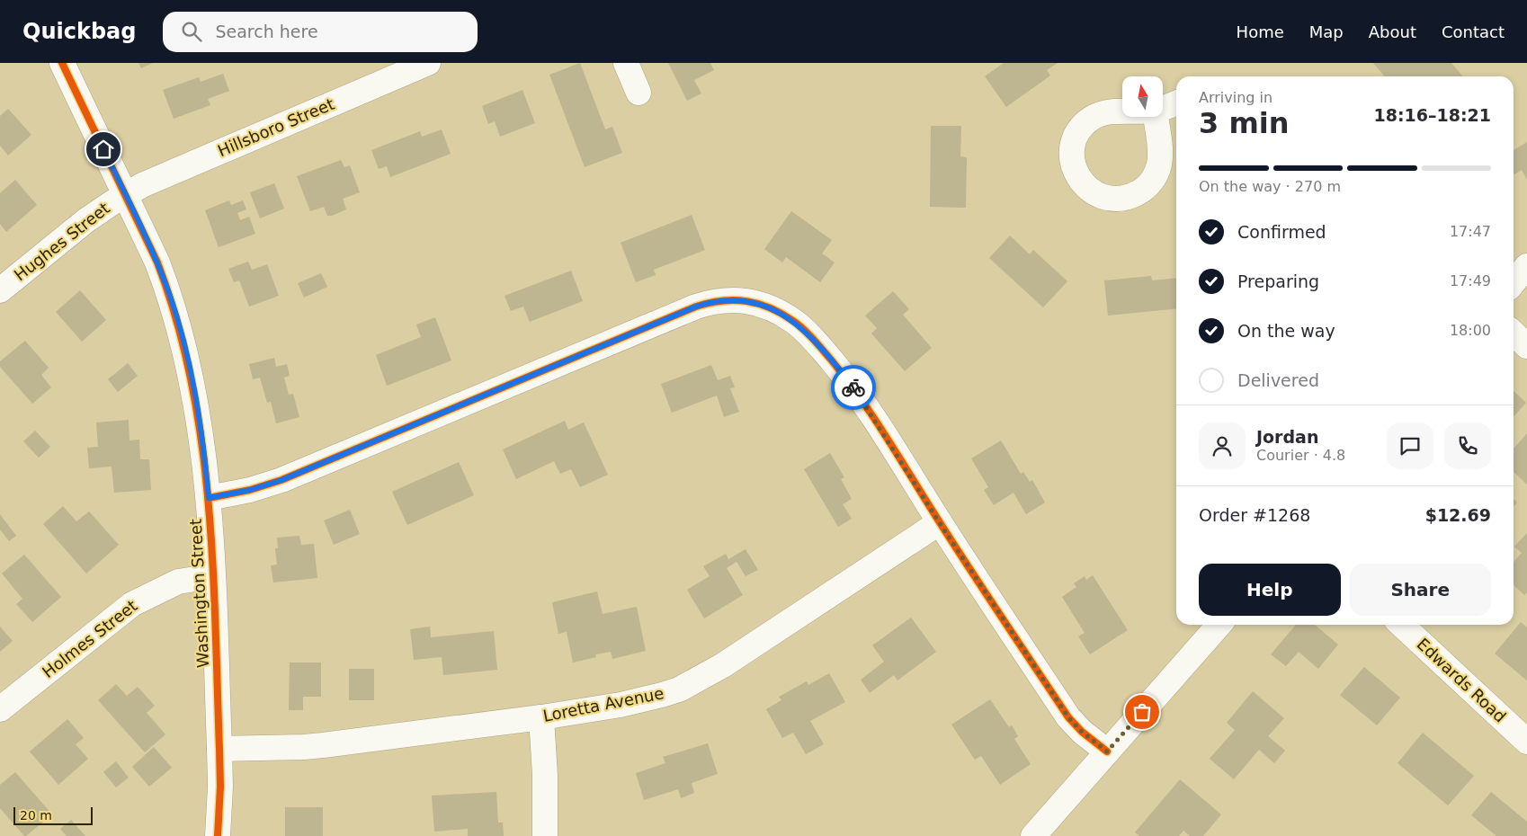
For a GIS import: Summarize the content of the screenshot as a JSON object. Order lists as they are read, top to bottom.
{
  "streets": {
    "street": [
      "Hillsboro Street",
      "Hughes Street",
      "Washington Street",
      "Holmes Street",
      "Edwards Road",
      "Loretta Avenue"
    ]
  },
  "crossings": [
    ["Hillsboro Street", "Hughes Street"],
    ["Hillsboro Street", "Washington Street"],
    ["Hughes Street", "Washington Street"],
    ["Washington Street", "Holmes Street"],
    ["Washington Street", "Loretta Avenue"]
  ],
  "scale_bar": "20 m",
  "north": "top",
  "page": {
    "header": "Quickbag",
    "search": "Search here",
    "nav": [
      "Home",
      "Map",
      "About",
      "Contact"
    ],
    "heading": ["3 min", "Arriving in", "18:16–18:21"],
    "panel": [
      "Jordan",
      "Courier · 4.8",
      "Order #1268",
      "$12.69"
    ],
    "bar": "On the way · 270 m",
    "list": [
      ["Confirmed", "17:47"],
      ["Preparing", "17:49"],
      ["On the way", "18:00"],
      "Delivered"
    ],
    "buttons": ["Help", "Share"],
    "scale": "20 m"
  }
}
